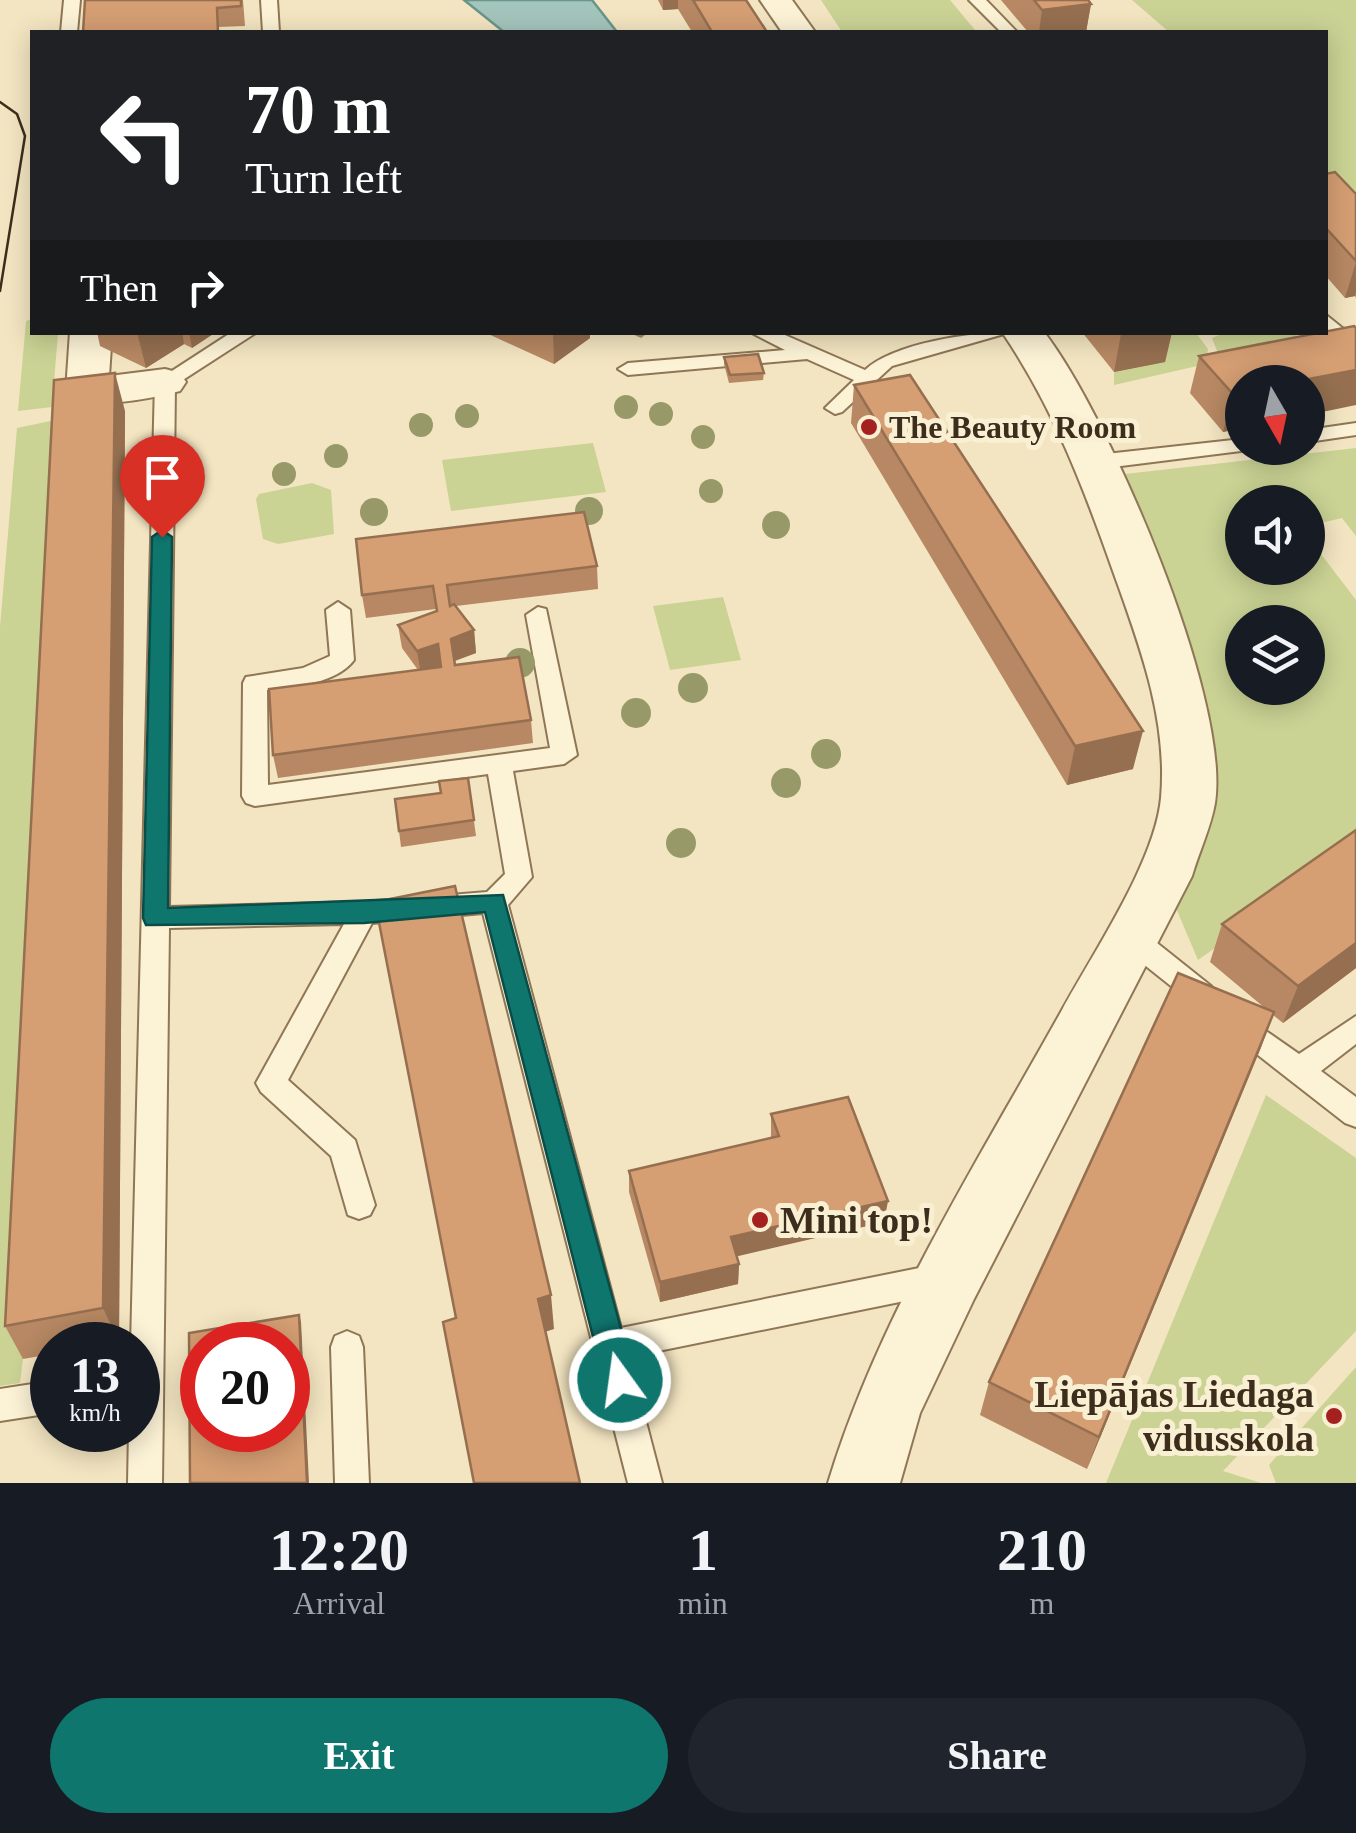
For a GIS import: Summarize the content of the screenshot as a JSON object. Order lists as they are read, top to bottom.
{
  "places": ["The Beauty Room", "Mini top!", "Liepājas Liedaga vidusskola"],
  "north": "bottom",
  "page": {
    "turn": ["70 m", "Turn left"],
    "then": "Then",
    "speed": "13 km/h",
    "limit": "20",
    "eta": [
      "12:20",
      "Arrival",
      "1",
      "min",
      "210",
      "m"
    ],
    "buttons": ["Exit", "Share"]
  }
}
